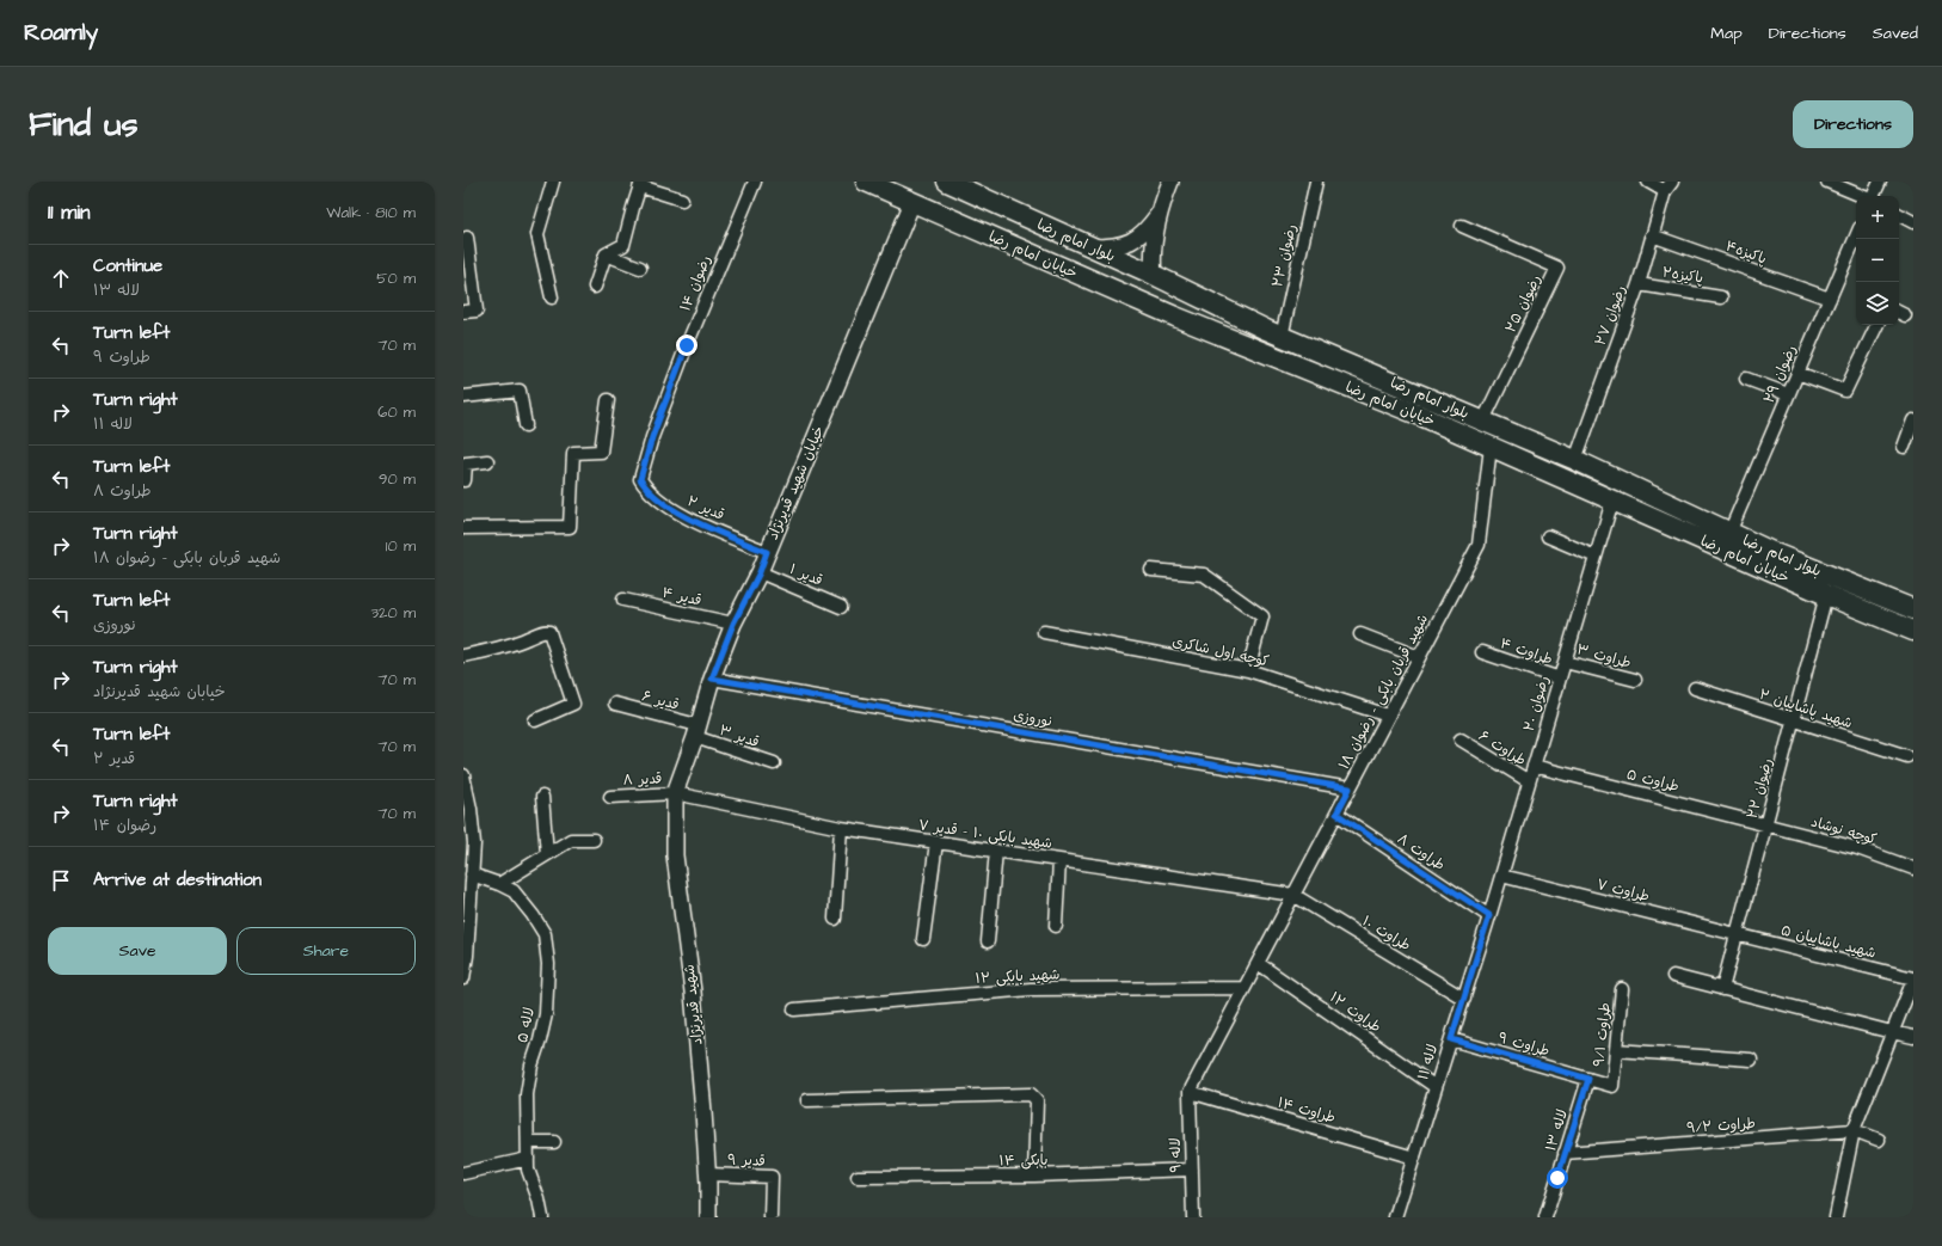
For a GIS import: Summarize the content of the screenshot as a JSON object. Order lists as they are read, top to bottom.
{
  "streets": {
    "main road": ["بلوار امام رضا", "خیابان امام رضا"],
    "street": [
      "پاکیزه۴",
      "رضوان ۲۳",
      "پاکیزه۲",
      "رضوان ۱۴",
      "رضوان ۲۵",
      "رضوان ۲۷",
      "رضوان ۲۹",
      "خيابان شهيد قديرنژاد",
      "قدیر ۲",
      "قدیر ۱",
      "قدیر ۴",
      "کوچه اول شاکری",
      "طراوت ۴",
      "طراوت ۳",
      "شهید قربان بابکی - رضوان ۱۸",
      "قدیر ۶",
      "رضوان ۲۰",
      "شهید پاشاییان ۲",
      "نوروزی",
      "قدیر ۳",
      "طراوت ۶",
      "قدیر ۸",
      "طراوت ۵",
      "رضوان ۲۲",
      "کوچه نوشاد",
      "شهید بابکی ۱۰ - قدیر ۷",
      "طراوت ۸",
      "طراوت ۷",
      "طراوت ۱۰",
      "شهید پاشاییان ۵",
      "شهید بابکی ۱۲",
      "شهید قدیرنژاد",
      "طراوت ۱۲",
      "لاله ۵",
      "طراوت ۹/۱",
      "طراوت ۹",
      "لاله ۱۱",
      "طراوت ۱۴",
      "طراوت ۹/۲",
      "لاله ۱۳",
      "لاله ۹",
      "قدیر ۹",
      "بابکی ۱۴"
    ]
  },
  "crossings": [
    ["بلوار امام رضا", "رضوان ۲۳"],
    ["بلوار امام رضا", "رضوان ۲۵"],
    ["بلوار امام رضا", "رضوان ۲۷"],
    ["بلوار امام رضا", "رضوان ۲۹"],
    ["پاکیزه۴", "رضوان ۲۷"],
    ["پاکیزه۴", "رضوان ۲۹"],
    ["خیابان امام رضا", "خيابان شهيد قديرنژاد"],
    ["خیابان امام رضا", "شهید قربان بابکی - رضوان ۱۸"],
    ["خیابان امام رضا", "رضوان ۲۰"],
    ["خیابان امام رضا", "رضوان ۲۲"],
    ["پاکیزه۲", "رضوان ۲۷"],
    ["رضوان ۱۴", "قدیر ۲"],
    ["خيابان شهيد قديرنژاد", "قدیر ۲"],
    ["خيابان شهيد قديرنژاد", "قدیر ۱"],
    ["خيابان شهيد قديرنژاد", "قدیر ۴"],
    ["خيابان شهيد قديرنژاد", "قدیر ۶"],
    ["خيابان شهيد قديرنژاد", "نوروزی"],
    ["خيابان شهيد قديرنژاد", "قدیر ۳"],
    ["خيابان شهيد قديرنژاد", "قدیر ۸"],
    ["خيابان شهيد قديرنژاد", "شهید بابکی ۱۰ - قدیر ۷"],
    ["خيابان شهيد قديرنژاد", "شهید قدیرنژاد"],
    ["کوچه اول شاکری", "شهید قربان بابکی - رضوان ۱۸"],
    ["طراوت ۴", "رضوان ۲۰"],
    ["طراوت ۳", "رضوان ۲۰"],
    ["شهید قربان بابکی - رضوان ۱۸", "نوروزی"],
    ["شهید قربان بابکی - رضوان ۱۸", "شهید بابکی ۱۰ - قدیر ۷"],
    ["شهید قربان بابکی - رضوان ۱۸", "طراوت ۸"],
    ["شهید قربان بابکی - رضوان ۱۸", "طراوت ۱۰"],
    ["شهید قربان بابکی - رضوان ۱۸", "شهید بابکی ۱۲"],
    ["شهید قربان بابکی - رضوان ۱۸", "طراوت ۱۲"],
    ["شهید قربان بابکی - رضوان ۱۸", "طراوت ۱۴"],
    ["شهید قربان بابکی - رضوان ۱۸", "لاله ۹"],
    ["قدیر ۶", "قدیر ۳"],
    ["رضوان ۲۰", "طراوت ۶"],
    ["رضوان ۲۰", "طراوت ۵"],
    ["رضوان ۲۰", "طراوت ۸"],
    ["رضوان ۲۰", "طراوت ۷"],
    ["رضوان ۲۰", "لاله ۱۱"],
    ["شهید پاشاییان ۲", "رضوان ۲۲"],
    ["قدیر ۸", "شهید بابکی ۱۰ - قدیر ۷"],
    ["قدیر ۸", "شهید قدیرنژاد"],
    ["طراوت ۵", "رضوان ۲۲"],
    ["طراوت ۵", "کوچه نوشاد"],
    ["رضوان ۲۲", "کوچه نوشاد"],
    ["رضوان ۲۲", "طراوت ۷"],
    ["رضوان ۲۲", "شهید پاشاییان ۵"],
    ["شهید بابکی ۱۰ - قدیر ۷", "طراوت ۱۰"],
    ["شهید بابکی ۱۰ - قدیر ۷", "شهید قدیرنژاد"],
    ["طراوت ۸", "لاله ۱۱"],
    ["طراوت ۷", "شهید پاشاییان ۵"],
    ["طراوت ۱۰", "لاله ۱۱"],
    ["شهید قدیرنژاد", "قدیر ۹"],
    ["طراوت ۱۲", "لاله ۱۱"],
    ["طراوت ۹/۱", "طراوت ۹"],
    ["طراوت ۹/۱", "لاله ۱۳"],
    ["طراوت ۹", "لاله ۱۱"],
    ["طراوت ۹", "لاله ۱۳"],
    ["لاله ۱۱", "طراوت ۱۴"],
    ["طراوت ۱۴", "لاله ۹"],
    ["طراوت ۹/۲", "لاله ۱۳"],
    ["لاله ۹", "بابکی ۱۴"]
  ],
  "page": {
    "header": "Roamly",
    "nav": ["Map", "Directions", "Saved"],
    "buttons": [
      "Directions",
      ["Save", "Share"]
    ],
    "title": "Find us",
    "heading": ["11 min", "Walk · 810 m"],
    "map_buttons": ["+", "−"],
    "list": [
      ["Continue", "لاله ۱۳", "50 m"],
      ["Turn left", "طراوت ۹", "70 m"],
      ["Turn right", "لاله ۱۱", "60 m"],
      ["Turn left", "طراوت ۸", "90 m"],
      ["Turn right", "شهید قربان بابکی - رضوان ۱۸", "10 m"],
      ["Turn left", "نوروزی", "320 m"],
      ["Turn right", "خيابان شهيد قديرنژاد", "70 m"],
      ["Turn left", "قدیر ۲", "70 m"],
      ["Turn right", "رضوان ۱۴", "70 m"],
      "Arrive at destination"
    ]
  }
}
